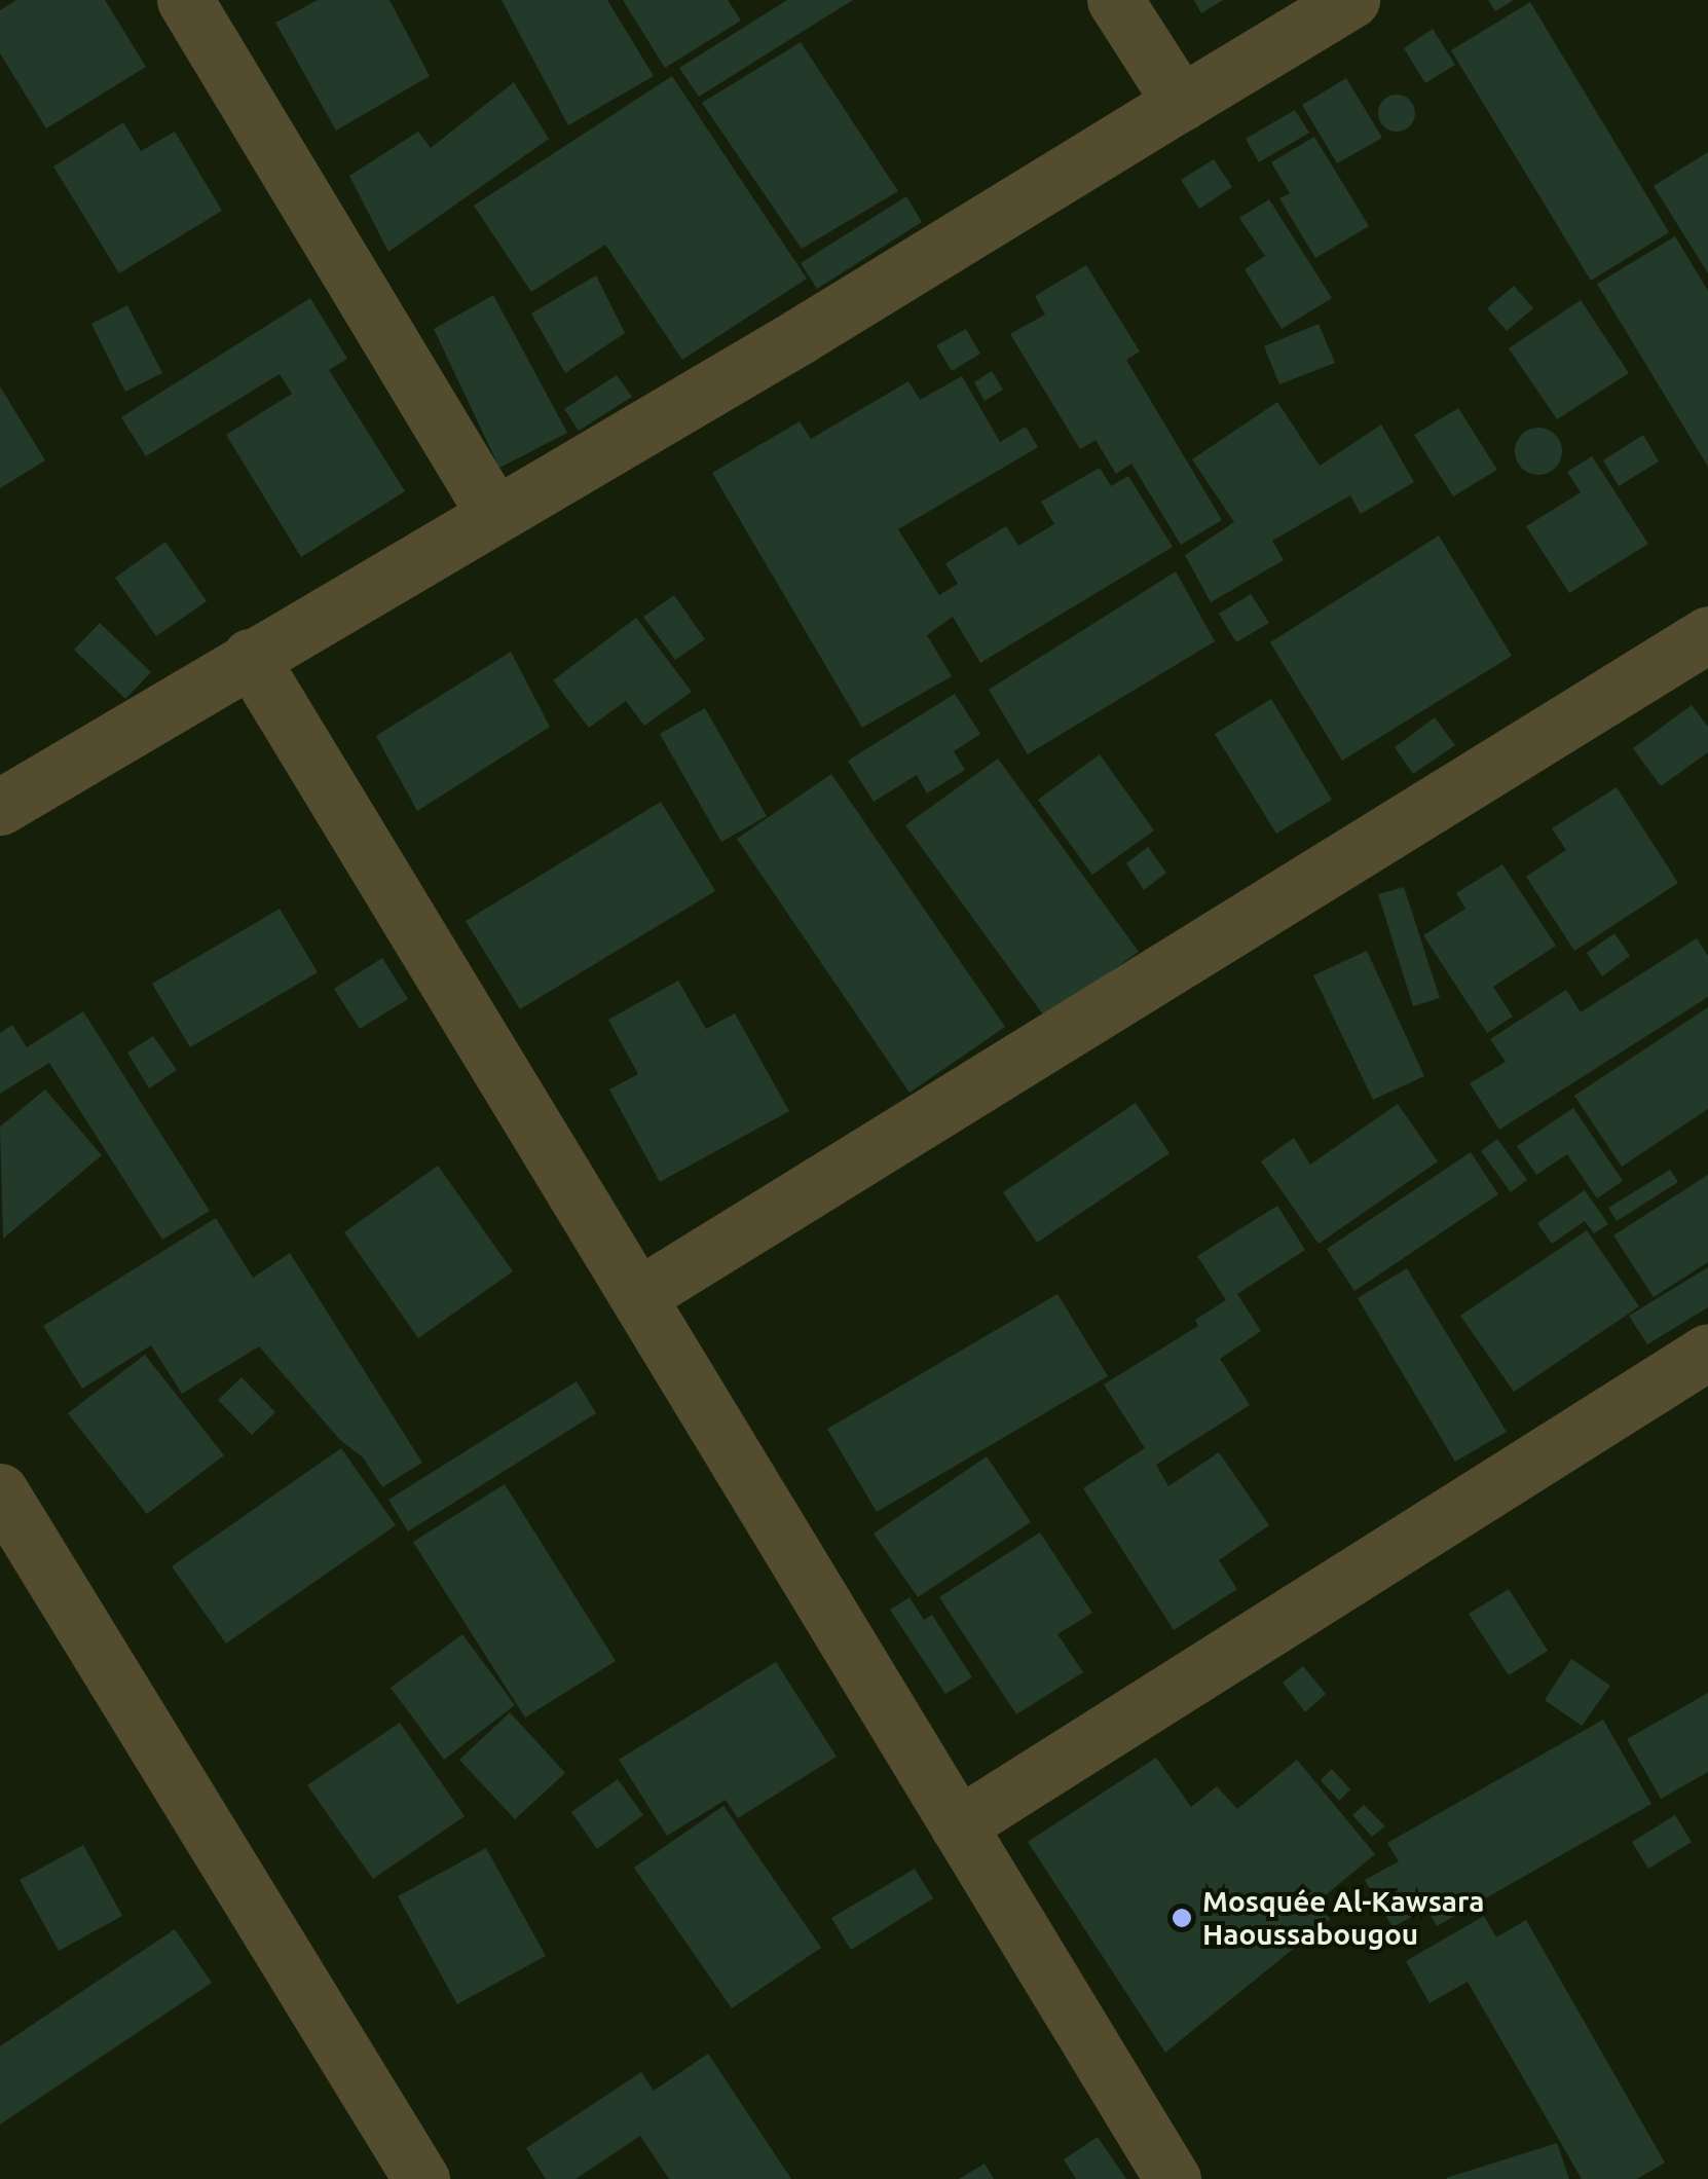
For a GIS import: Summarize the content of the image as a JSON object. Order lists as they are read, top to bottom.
{
  "places": ["Mosquée Al-Kawsara Haoussabougou"]
}
